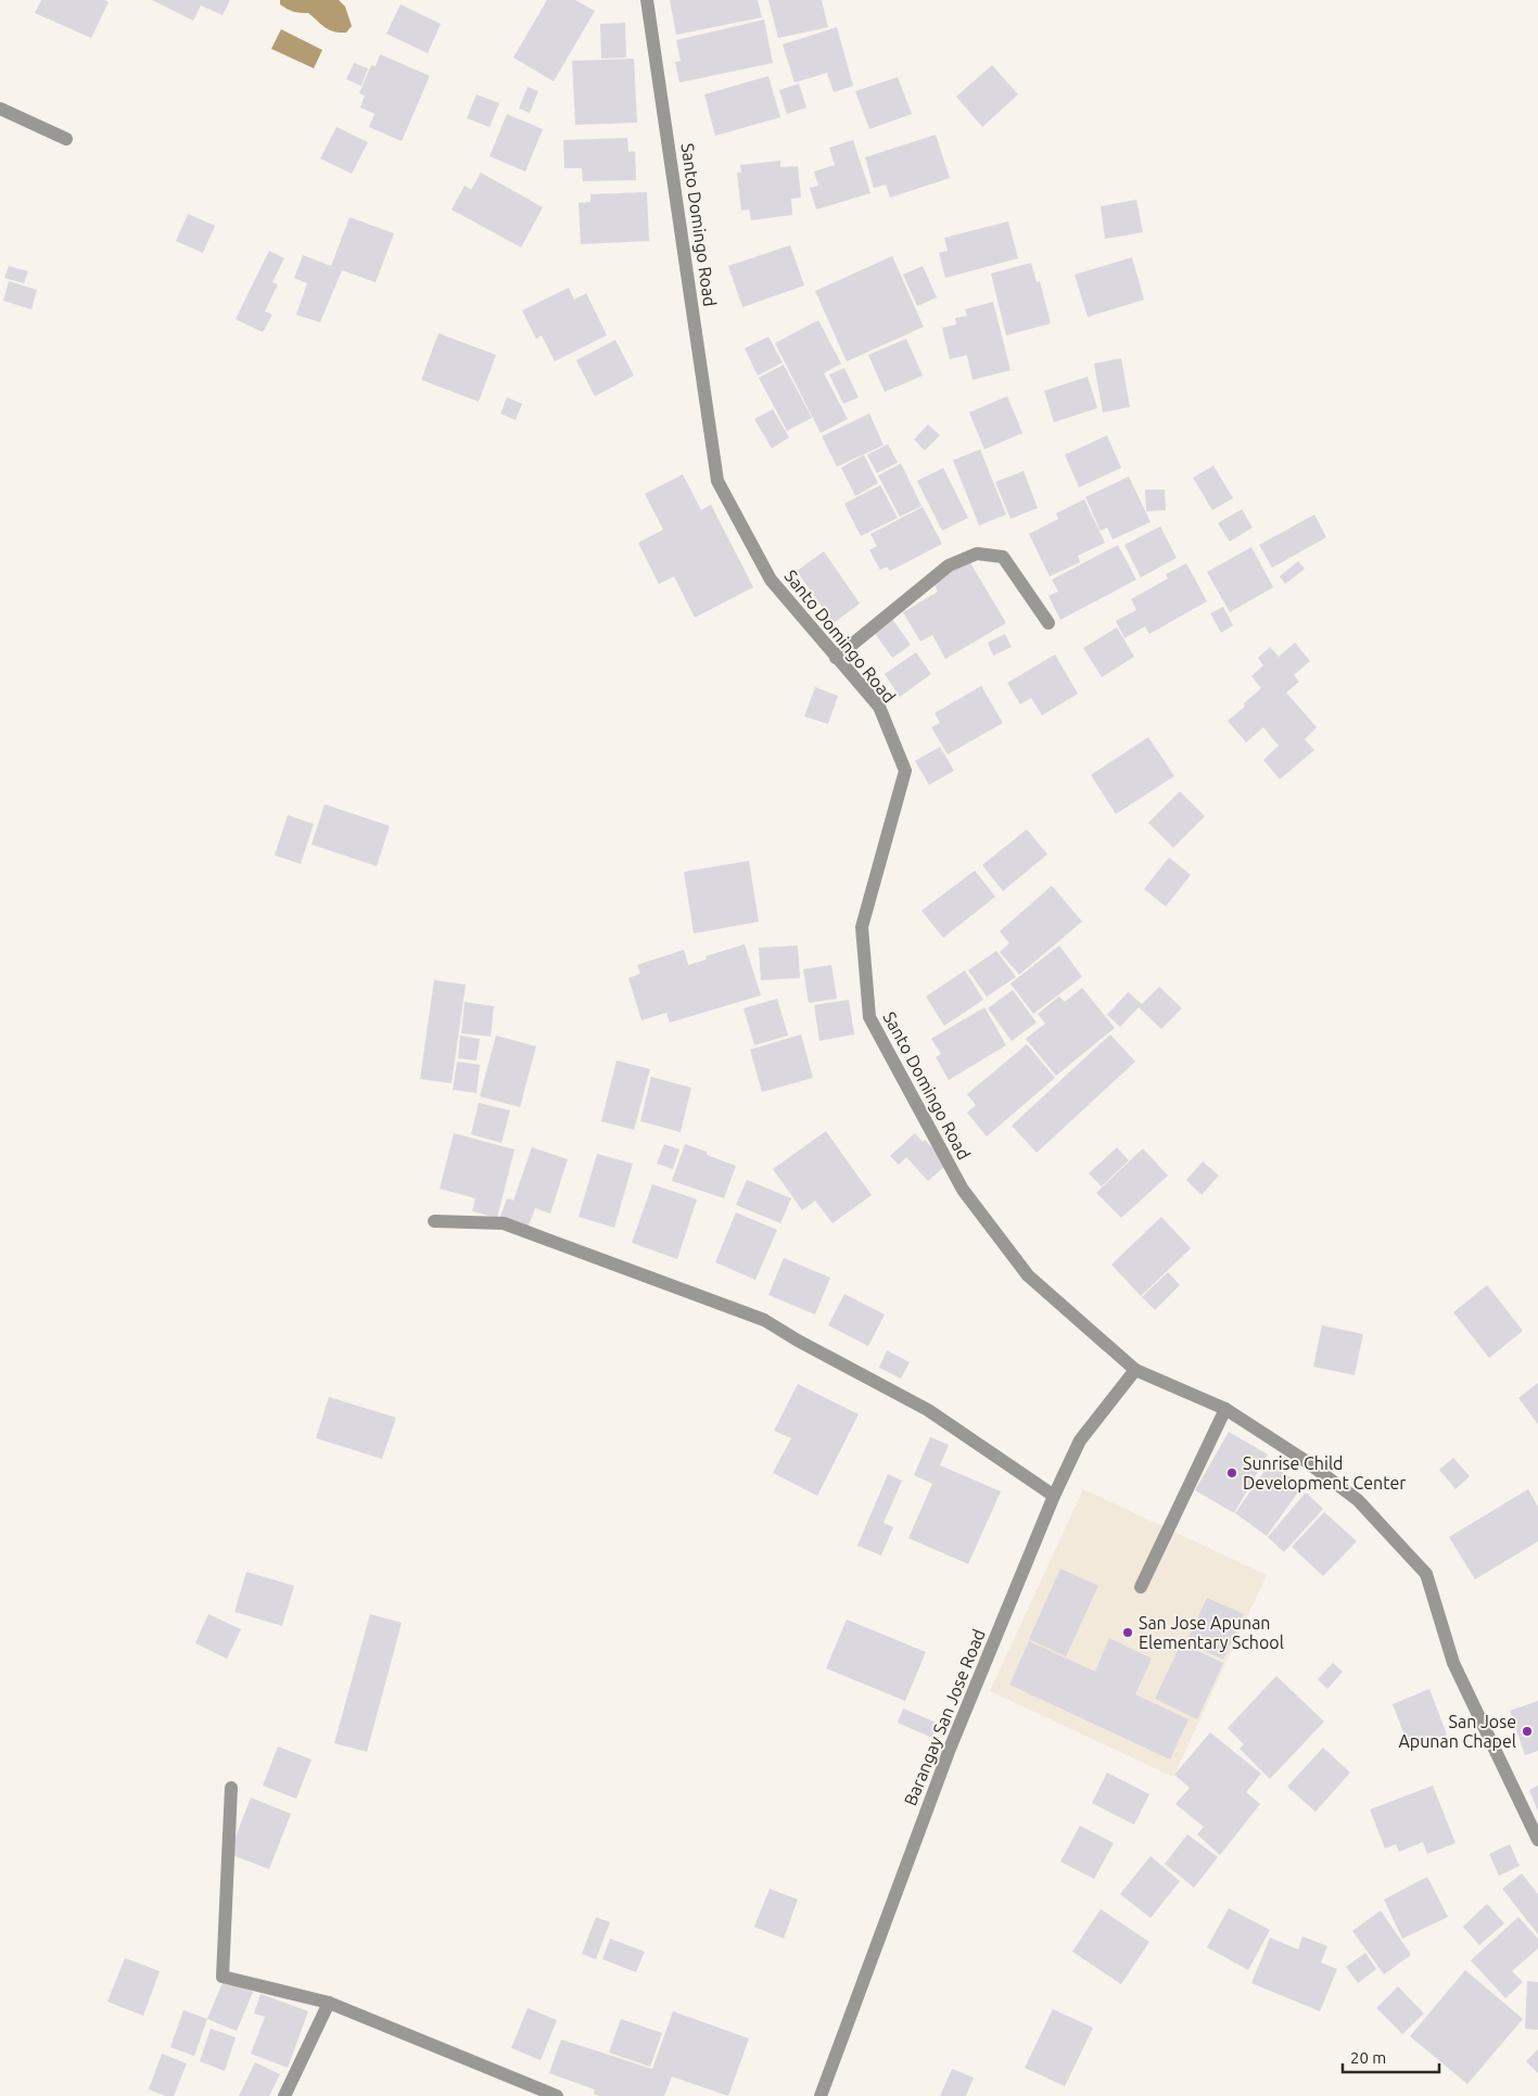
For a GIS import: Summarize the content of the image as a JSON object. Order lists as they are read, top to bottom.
{
  "streets": {
    "street": ["Santo Domingo Road", "Barangay San Jose Road"]
  },
  "crossings": [
    ["Santo Domingo Road", "Barangay San Jose Road"]
  ],
  "places": ["Sunrise Child Development Center", "San Jose Apunan Elementary School", "San Jose Apunan Chapel"],
  "scale_bar": "20 m"
}
